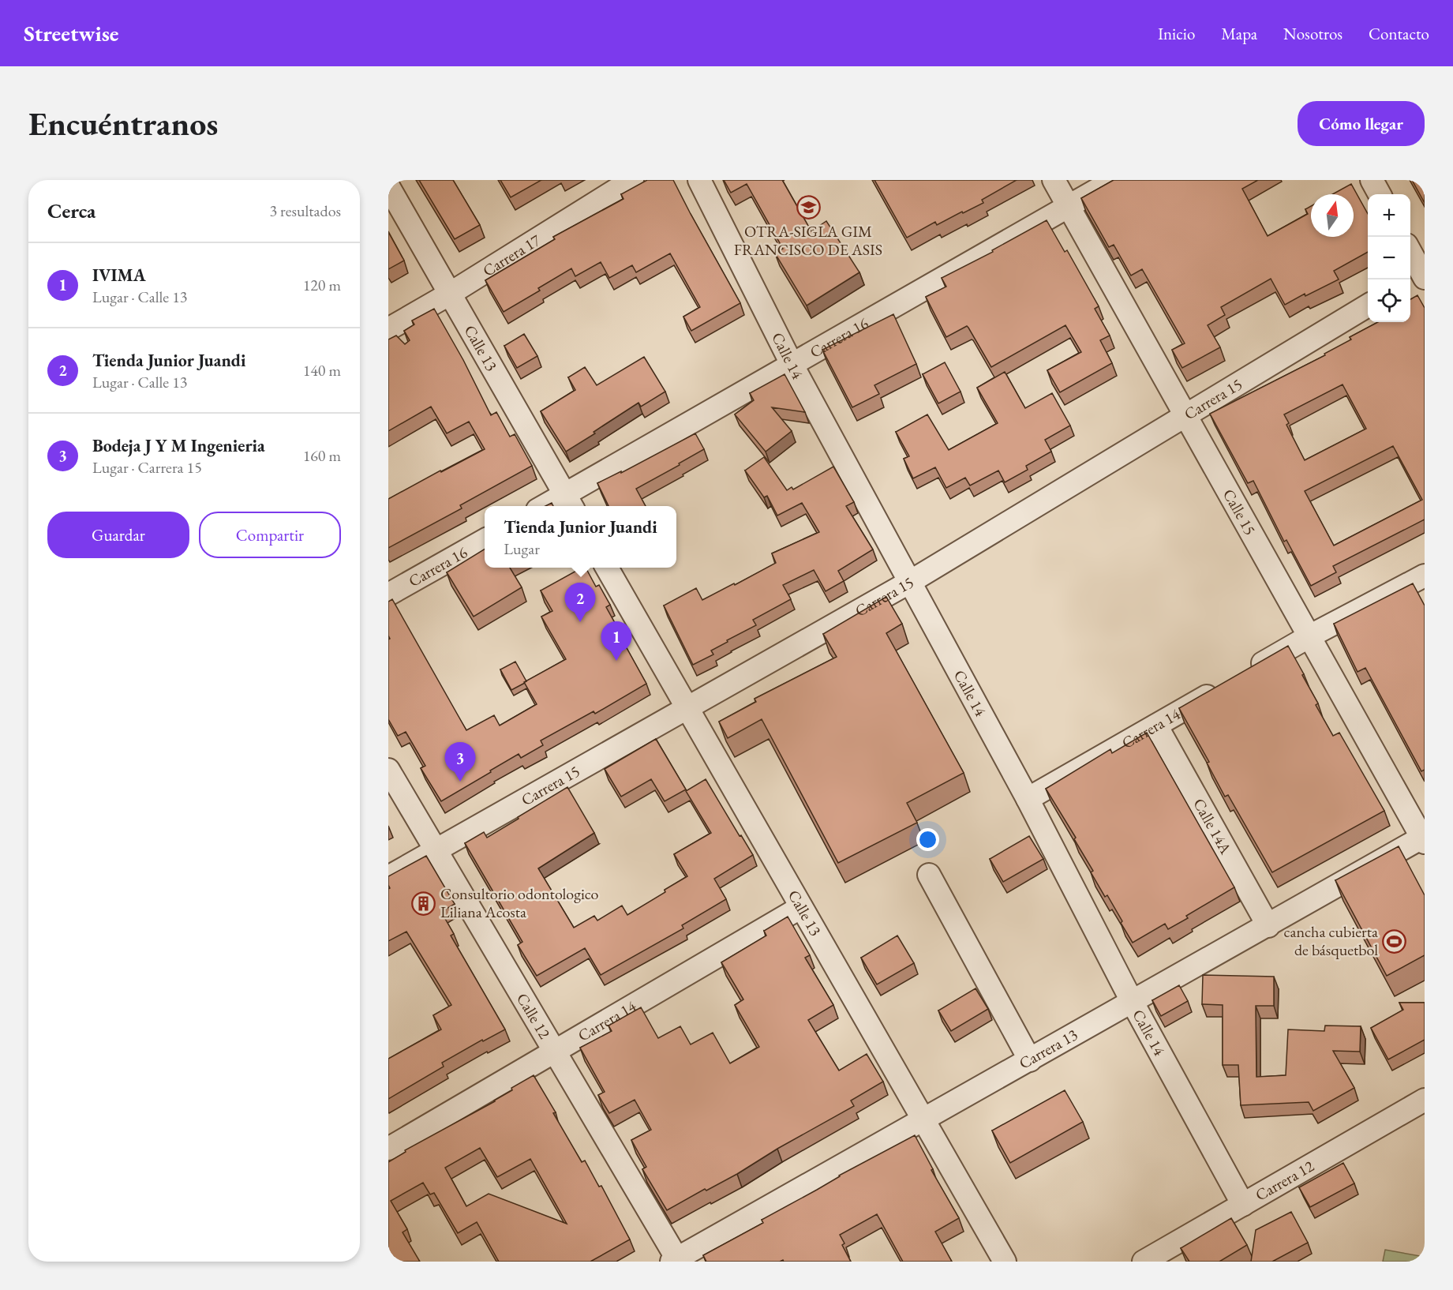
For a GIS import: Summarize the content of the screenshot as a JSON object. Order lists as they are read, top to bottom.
{
  "streets": {
    "street": [
      "Carrera 17",
      "Carrera 16",
      "Calle 13",
      "Calle 14",
      "Carrera 15",
      "Calle 15",
      "Carrera 14",
      "Calle 14A",
      "Calle 12",
      "Carrera 13",
      "Carrera 12"
    ]
  },
  "crossings": [
    ["Carrera 17", "Calle 13"],
    ["Carrera 16", "Calle 13"],
    ["Carrera 16", "Calle 14"],
    ["Carrera 16", "Calle 15"],
    ["Calle 13", "Carrera 15"],
    ["Calle 13", "Carrera 14"],
    ["Calle 13", "Carrera 13"],
    ["Calle 14", "Carrera 15"],
    ["Calle 14", "Carrera 14"],
    ["Calle 14", "Carrera 13"],
    ["Calle 14", "Carrera 12"],
    ["Carrera 15", "Calle 15"],
    ["Carrera 15", "Calle 12"],
    ["Calle 15", "Carrera 13"],
    ["Carrera 14", "Calle 14A"],
    ["Carrera 14", "Calle 12"],
    ["Calle 14A", "Carrera 13"],
    ["Calle 12", "Carrera 13"]
  ],
  "places": {
    "school or university": ["OTRA-SIGLA GIM FRANCISCO DE ASIS"],
    "building": ["Consultorio odontologico Liliana Acosta"],
    "sports": ["cancha cubierta de básquetbol"]
  },
  "north": "top",
  "page": {
    "header": "Streetwise",
    "nav": [
      "Inicio",
      "Mapa",
      "Nosotros",
      "Contacto"
    ],
    "buttons": [
      "Cómo llegar",
      ["Guardar", "Compartir"]
    ],
    "title": "Encuéntranos",
    "heading": ["Cerca", "3 resultados"],
    "map_buttons": ["+", "−"],
    "list": [
      {
        "mark": "1",
        "name": "IVIMA",
        "note": "Lugar · Calle 13",
        "value": "120 m"
      },
      {
        "mark": "2",
        "name": "Tienda Junior Juandi",
        "note": "Lugar · Calle 13",
        "value": "140 m"
      },
      {
        "mark": "3",
        "name": "Bodeja J Y M Ingenieria",
        "note": "Lugar · Carrera 15",
        "value": "160 m"
      }
    ],
    "popup": ["Tienda Junior Juandi", "Lugar"],
    "pins": ["2", "1", "3"]
  }
}
